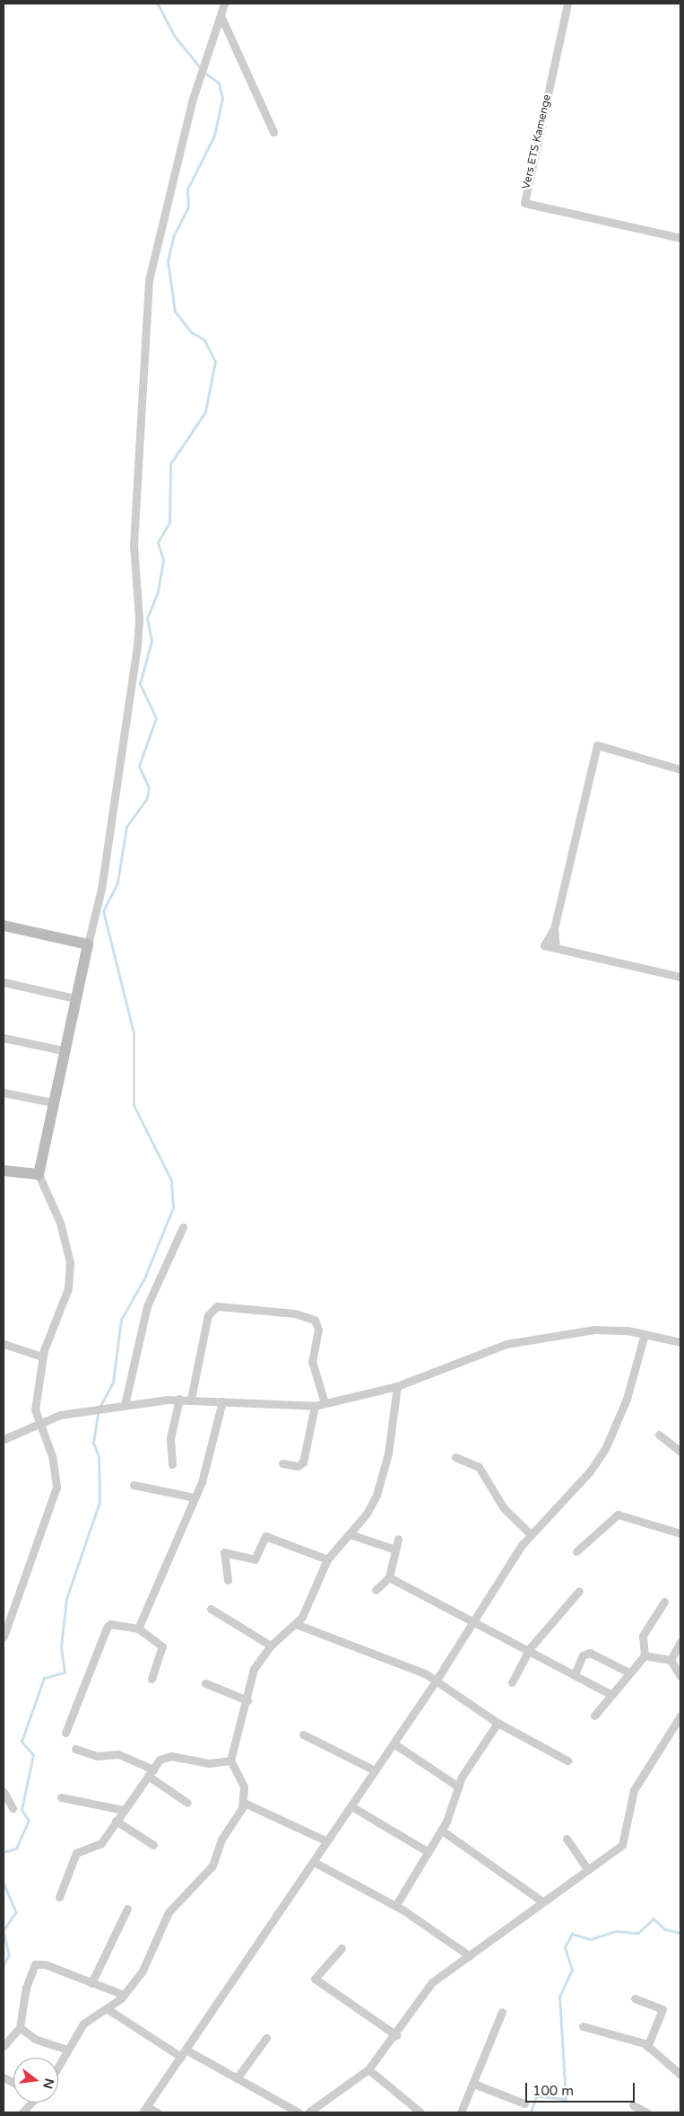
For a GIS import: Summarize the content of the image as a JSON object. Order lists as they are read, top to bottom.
{
  "streets": {
    "street": ["Vers ETS Kamenge"]
  },
  "scale_bar": "100 m",
  "north": "right"
}
